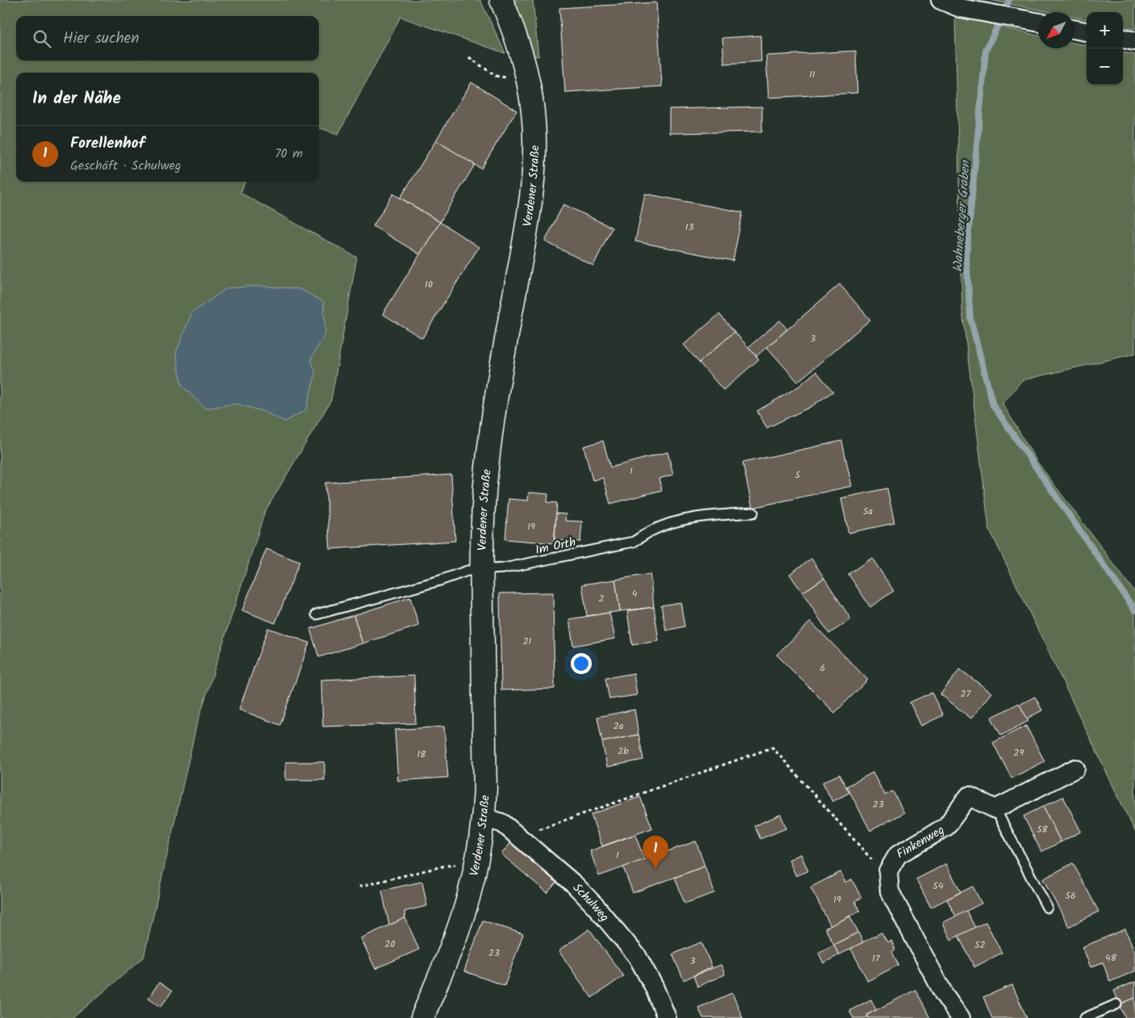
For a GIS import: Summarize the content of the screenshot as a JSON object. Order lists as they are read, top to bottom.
{
  "streets": {
    "street": ["Verdener Straße", "Finkenweg", "Schulweg"],
    "lane": ["Im Orth"]
  },
  "crossings": [
    ["Verdener Straße", "Im Orth"],
    ["Verdener Straße", "Schulweg"]
  ],
  "water": ["Wahneberger Graben"],
  "house_numbers": [
    "11",
    "13",
    "10",
    "3",
    "1",
    "5",
    "5a",
    "19",
    "4",
    "2",
    "21",
    "6",
    "27",
    "2a",
    "2b",
    "29",
    "18",
    "23",
    "58",
    "1",
    "54",
    "56",
    "19",
    "20",
    "52",
    "23",
    "48",
    "17",
    "3"
  ],
  "north": "bottom left",
  "page": {
    "map_buttons": ["+", "−"],
    "search": "Hier suchen",
    "heading": "In der Nähe",
    "list": [
      {
        "mark": "1",
        "name": "Forellenhof",
        "note": "Geschäft · Schulweg",
        "value": "70 m"
      }
    ],
    "pins": "1"
  }
}
